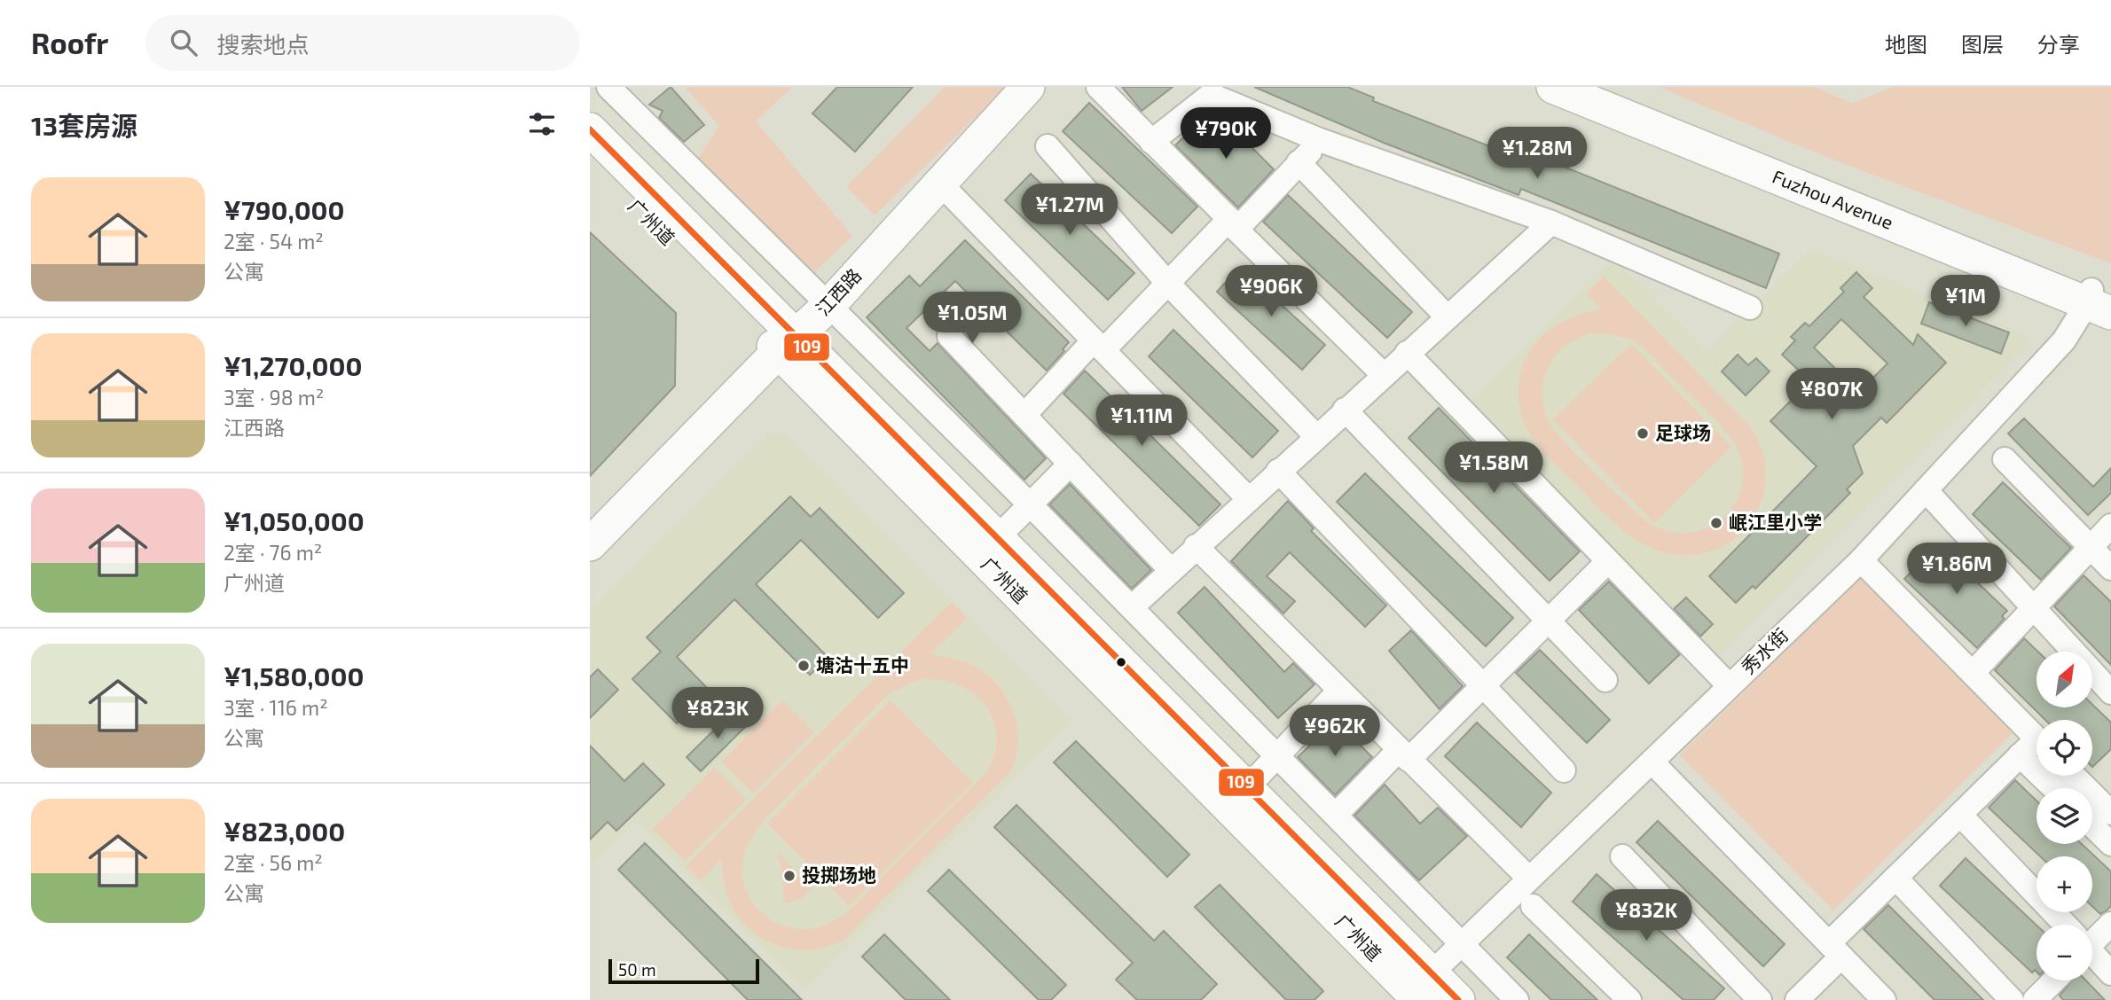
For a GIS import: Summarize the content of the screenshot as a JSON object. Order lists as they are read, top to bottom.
{
  "streets": {
    "street": [
      "Fuzhou Avenue",
      "广州道",
      "江西路",
      "秀水街"
    ]
  },
  "crossings": [
    ["Fuzhou Avenue", "秀水街"],
    ["广州道", "江西路"],
    ["广州道", "秀水街"]
  ],
  "places": [
    "足球场",
    "岷江里小学",
    "塘沽十五中",
    "投掷场地"
  ],
  "lines": ["transit line 109"],
  "scale_bar": "50 m",
  "north": "top right",
  "page": {
    "header": "Roofr",
    "search": "搜索地点",
    "nav": ["地图", "图层", "分享"],
    "heading": "13套房源",
    "price": [
      "¥790K",
      "¥1.28M",
      "¥1.27M",
      "¥906K",
      "¥1M",
      "¥1.05M",
      "¥807K",
      "¥1.11M",
      "¥1.58M",
      "¥1.86M",
      "¥823K",
      "¥962K",
      "¥832K"
    ],
    "list": [
      {
        "name": "¥790,000",
        "note": "2室 · 54 m² · 公寓"
      },
      {
        "name": "¥1,270,000",
        "note": "3室 · 98 m² · 江西路"
      },
      {
        "name": "¥1,050,000",
        "note": "2室 · 76 m² · 广州道"
      },
      {
        "name": "¥1,580,000",
        "note": "3室 · 116 m² · 公寓"
      },
      {
        "name": "¥823,000",
        "note": "2室 · 56 m² · 公寓"
      }
    ],
    "map_buttons": ["+", "−"],
    "scale": "50 m"
  }
}
